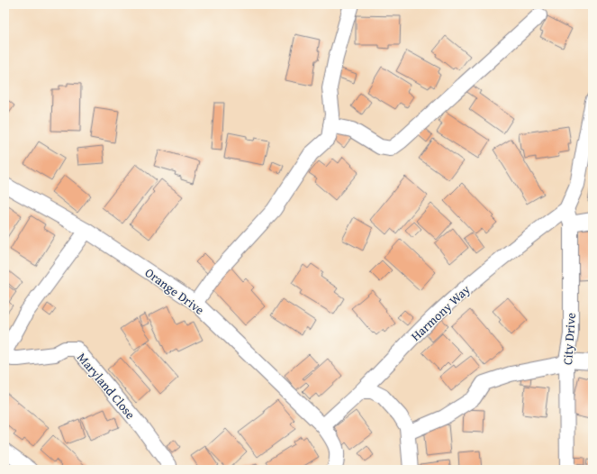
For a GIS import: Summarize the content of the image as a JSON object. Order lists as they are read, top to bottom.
{
  "streets": {
    "street": [
      "Orange Drive",
      "Harmony Way",
      "City Drive",
      "Maryland Close"
    ]
  },
  "crossings": [
    ["Orange Drive", "Harmony Way"],
    ["Harmony Way", "City Drive"]
  ]
}
